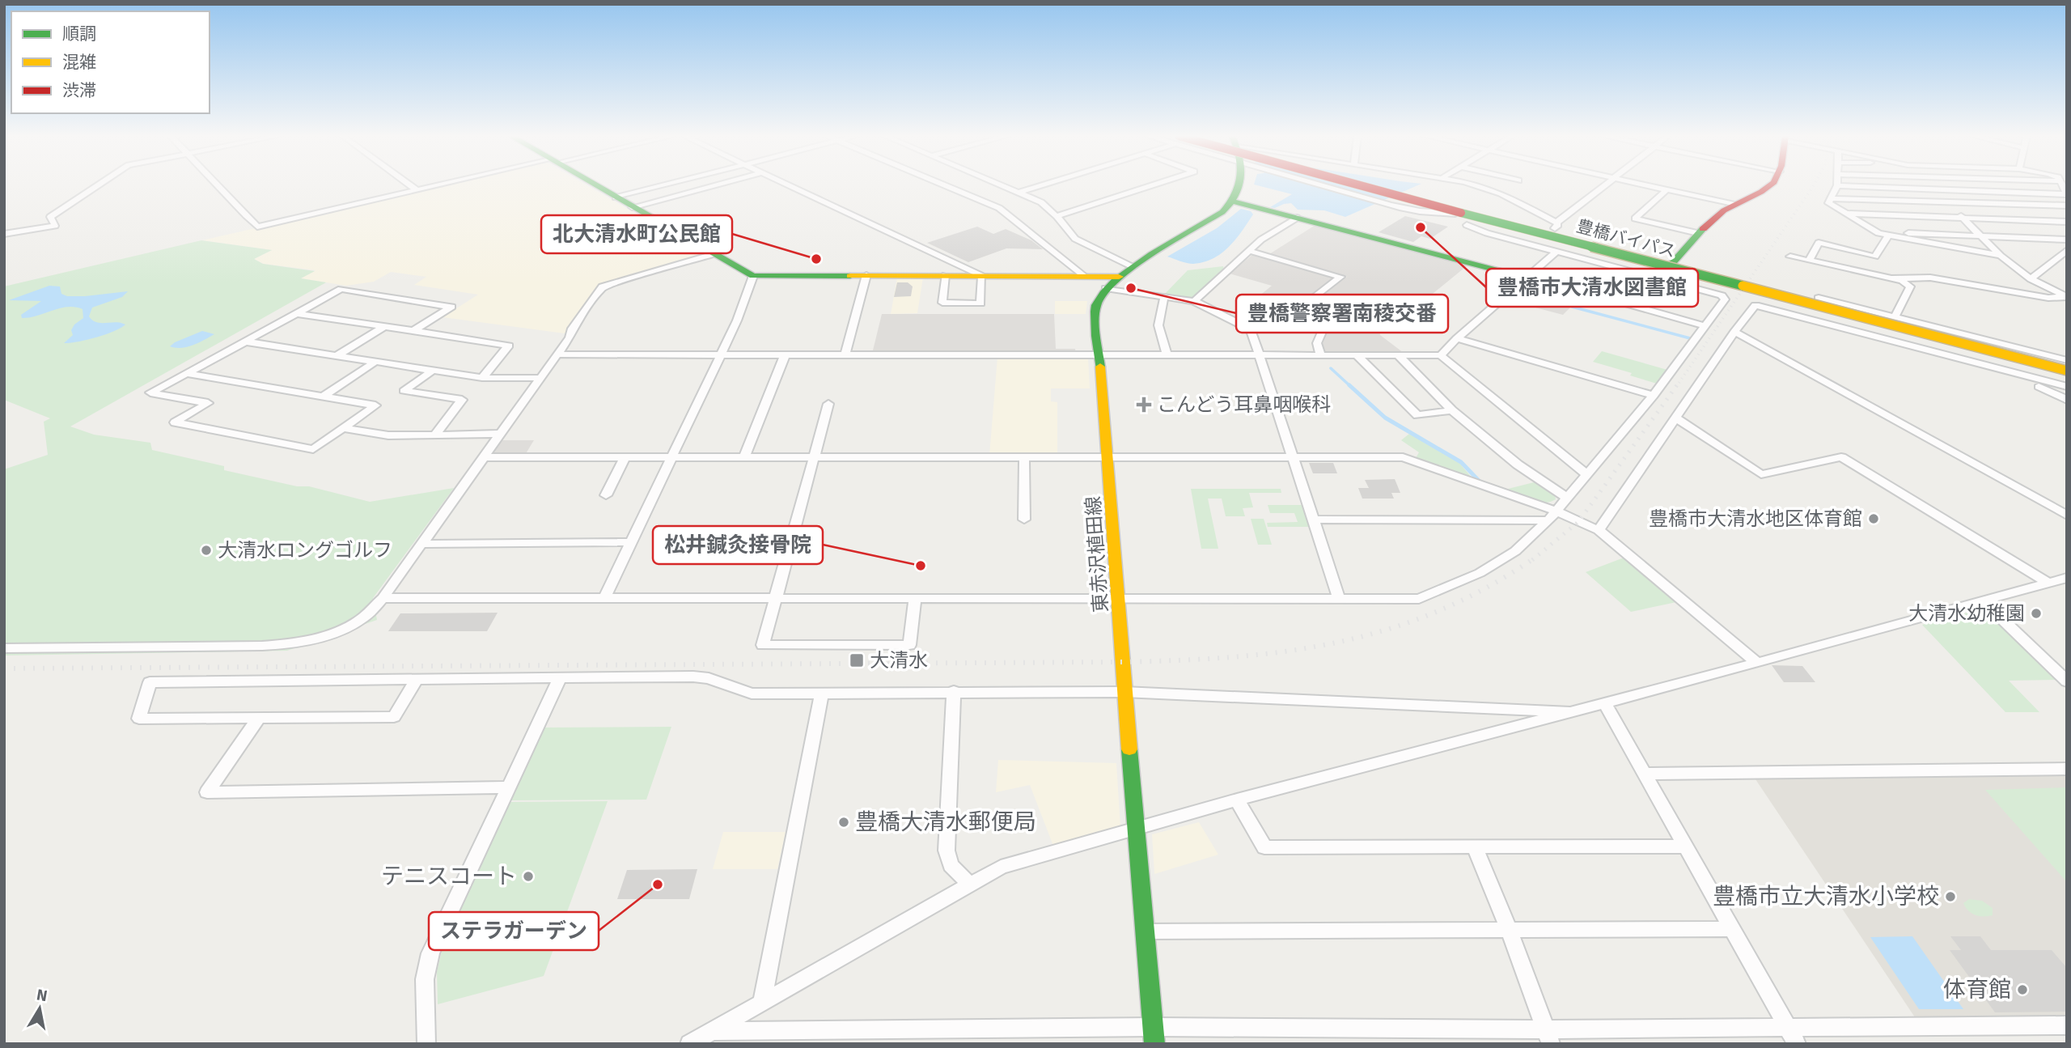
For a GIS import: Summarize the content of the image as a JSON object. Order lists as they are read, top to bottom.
{
  "streets": {
    "main road": ["豊橋バイパス", "東赤沢植田線"]
  },
  "places": {
    "other": [
      "豊橋市大清水図書館",
      "北大清水町公民館",
      "豊橋警察署南稜交番",
      "豊橋市大清水地区体育館",
      "大清水ロングゴルフ",
      "松井鍼灸接骨院",
      "大清水幼稚園",
      "豊橋大清水郵便局",
      "テニスコート",
      "ステラガーデン",
      "豊橋市立大清水小学校",
      "体育館"
    ],
    "health": ["こんどう耳鼻咽喉科"],
    "transit": ["大清水"]
  },
  "legend": ["順調", "混雑", "渋滞"],
  "north": "top"
}
